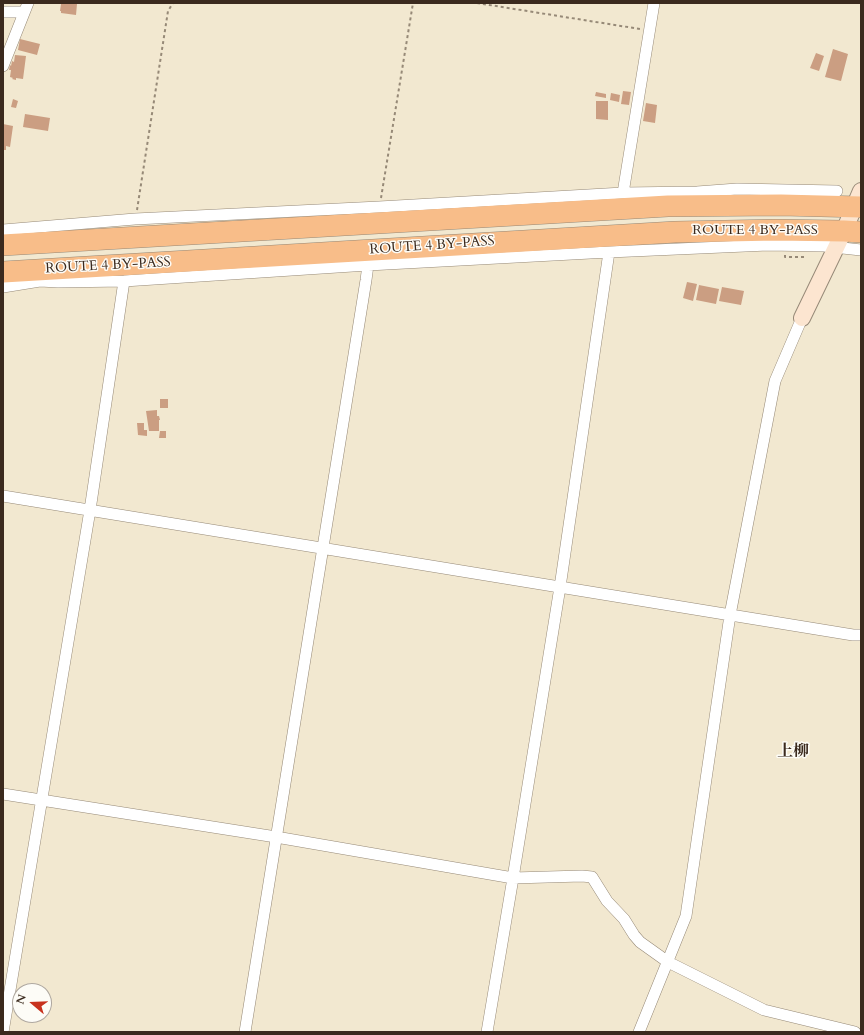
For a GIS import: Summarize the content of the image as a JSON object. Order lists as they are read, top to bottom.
{
  "streets": {
    "highway": ["ROUTE 4 BY-PASS"]
  },
  "districts": ["上柳"],
  "north": "left"
}
